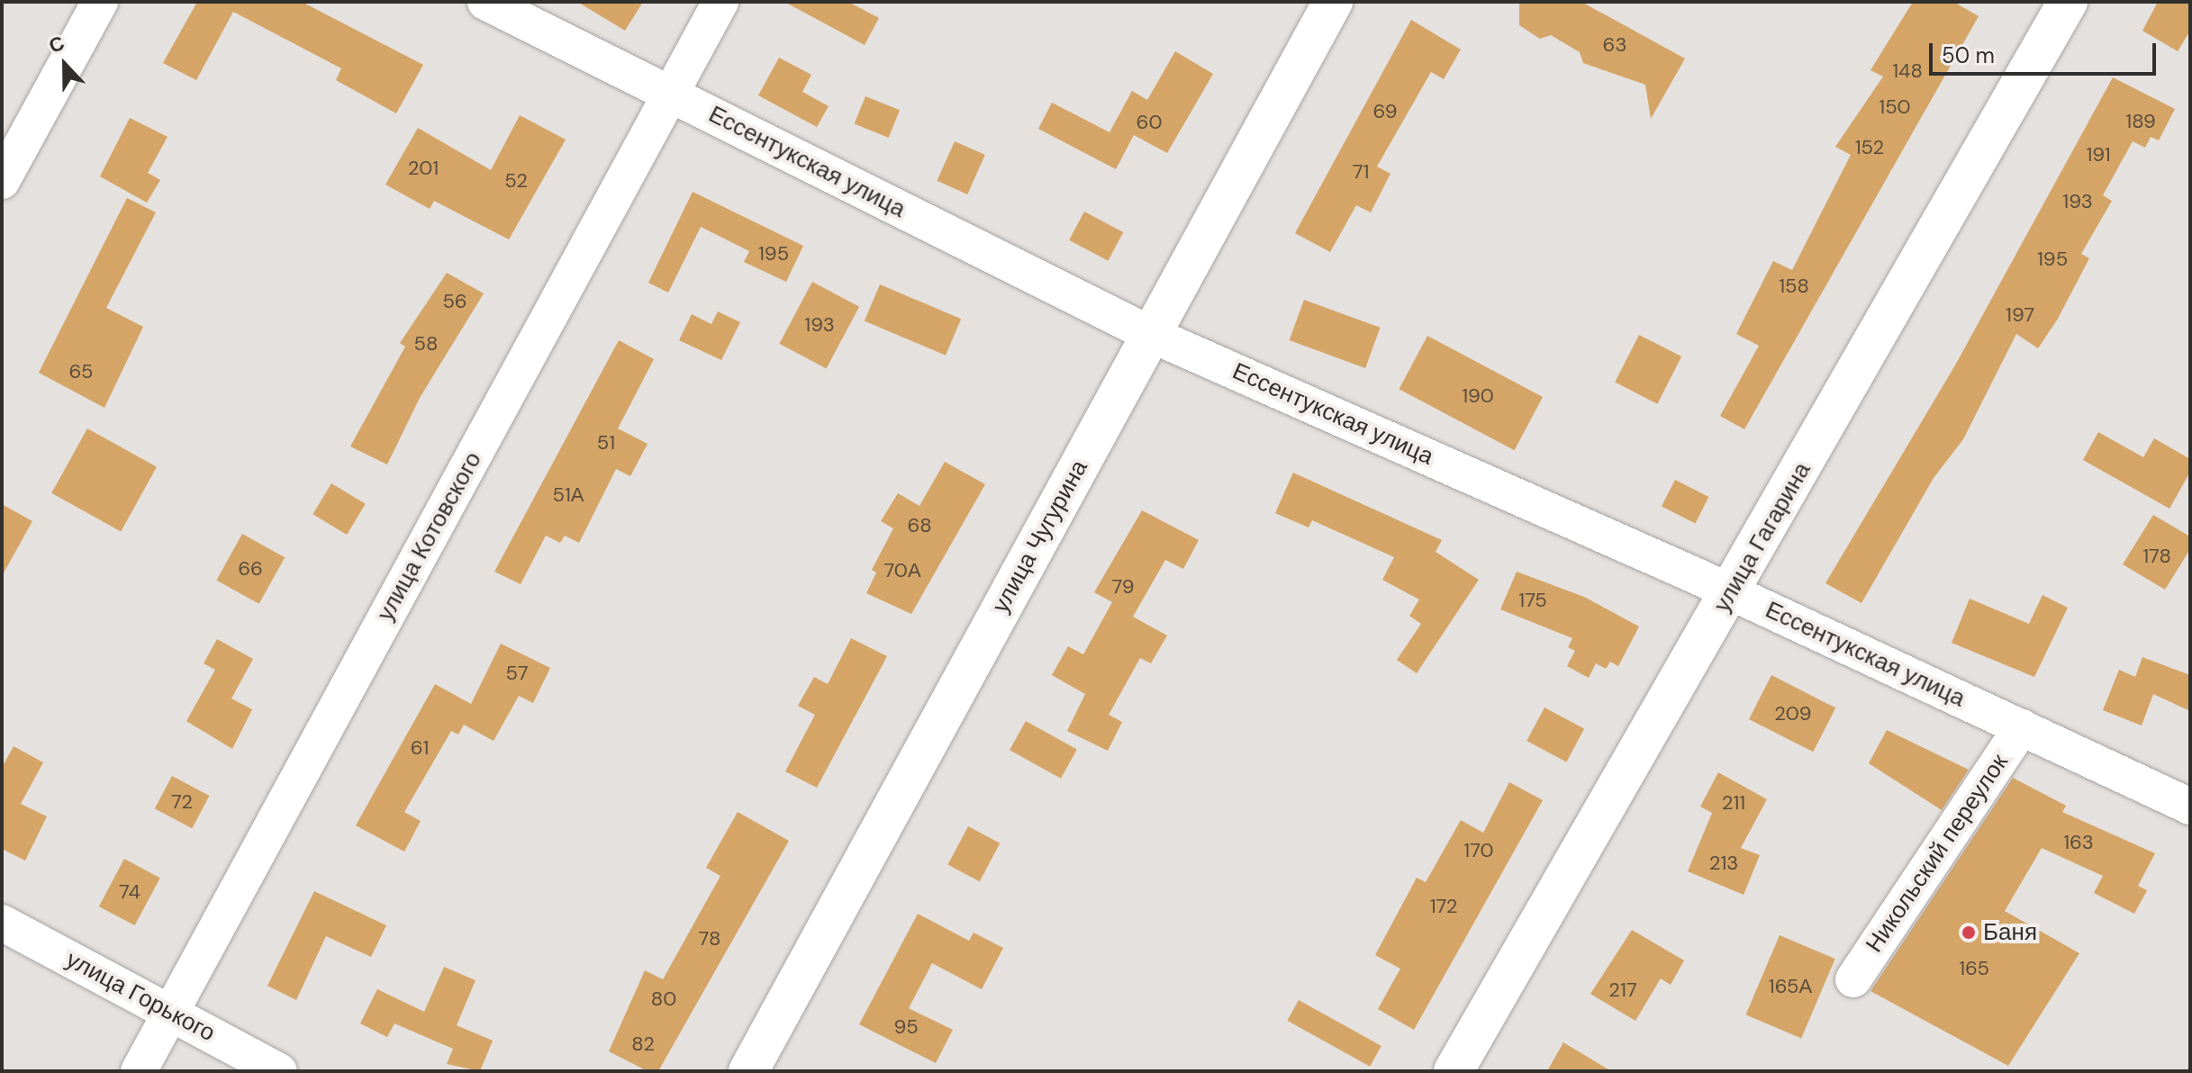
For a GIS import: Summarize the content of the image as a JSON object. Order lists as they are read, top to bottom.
{
  "streets": {
    "street": [
      "Ессентукская улица",
      "улица Котовского",
      "улица Чугурина",
      "улица Гагарина",
      "Никольский переулок",
      "улица Горького"
    ]
  },
  "crossings": [
    ["Ессентукская улица", "улица Котовского"],
    ["Ессентукская улица", "улица Чугурина"],
    ["Ессентукская улица", "улица Гагарина"],
    ["Ессентукская улица", "Никольский переулок"],
    ["улица Котовского", "улица Горького"]
  ],
  "places": ["Баня"],
  "house_numbers": [
    "63",
    "148",
    "150",
    "69",
    "189",
    "60",
    "152",
    "191",
    "201",
    "71",
    "52",
    "193",
    "195",
    "195",
    "158",
    "56",
    "197",
    "193",
    "58",
    "65",
    "190",
    "51",
    "51А",
    "68",
    "178",
    "66",
    "70А",
    "79",
    "175",
    "57",
    "209",
    "61",
    "72",
    "211",
    "163",
    "170",
    "213",
    "74",
    "172",
    "78",
    "165",
    "165А",
    "217",
    "80",
    "95",
    "82"
  ],
  "scale_bar": "50 m",
  "north": "top"
}
